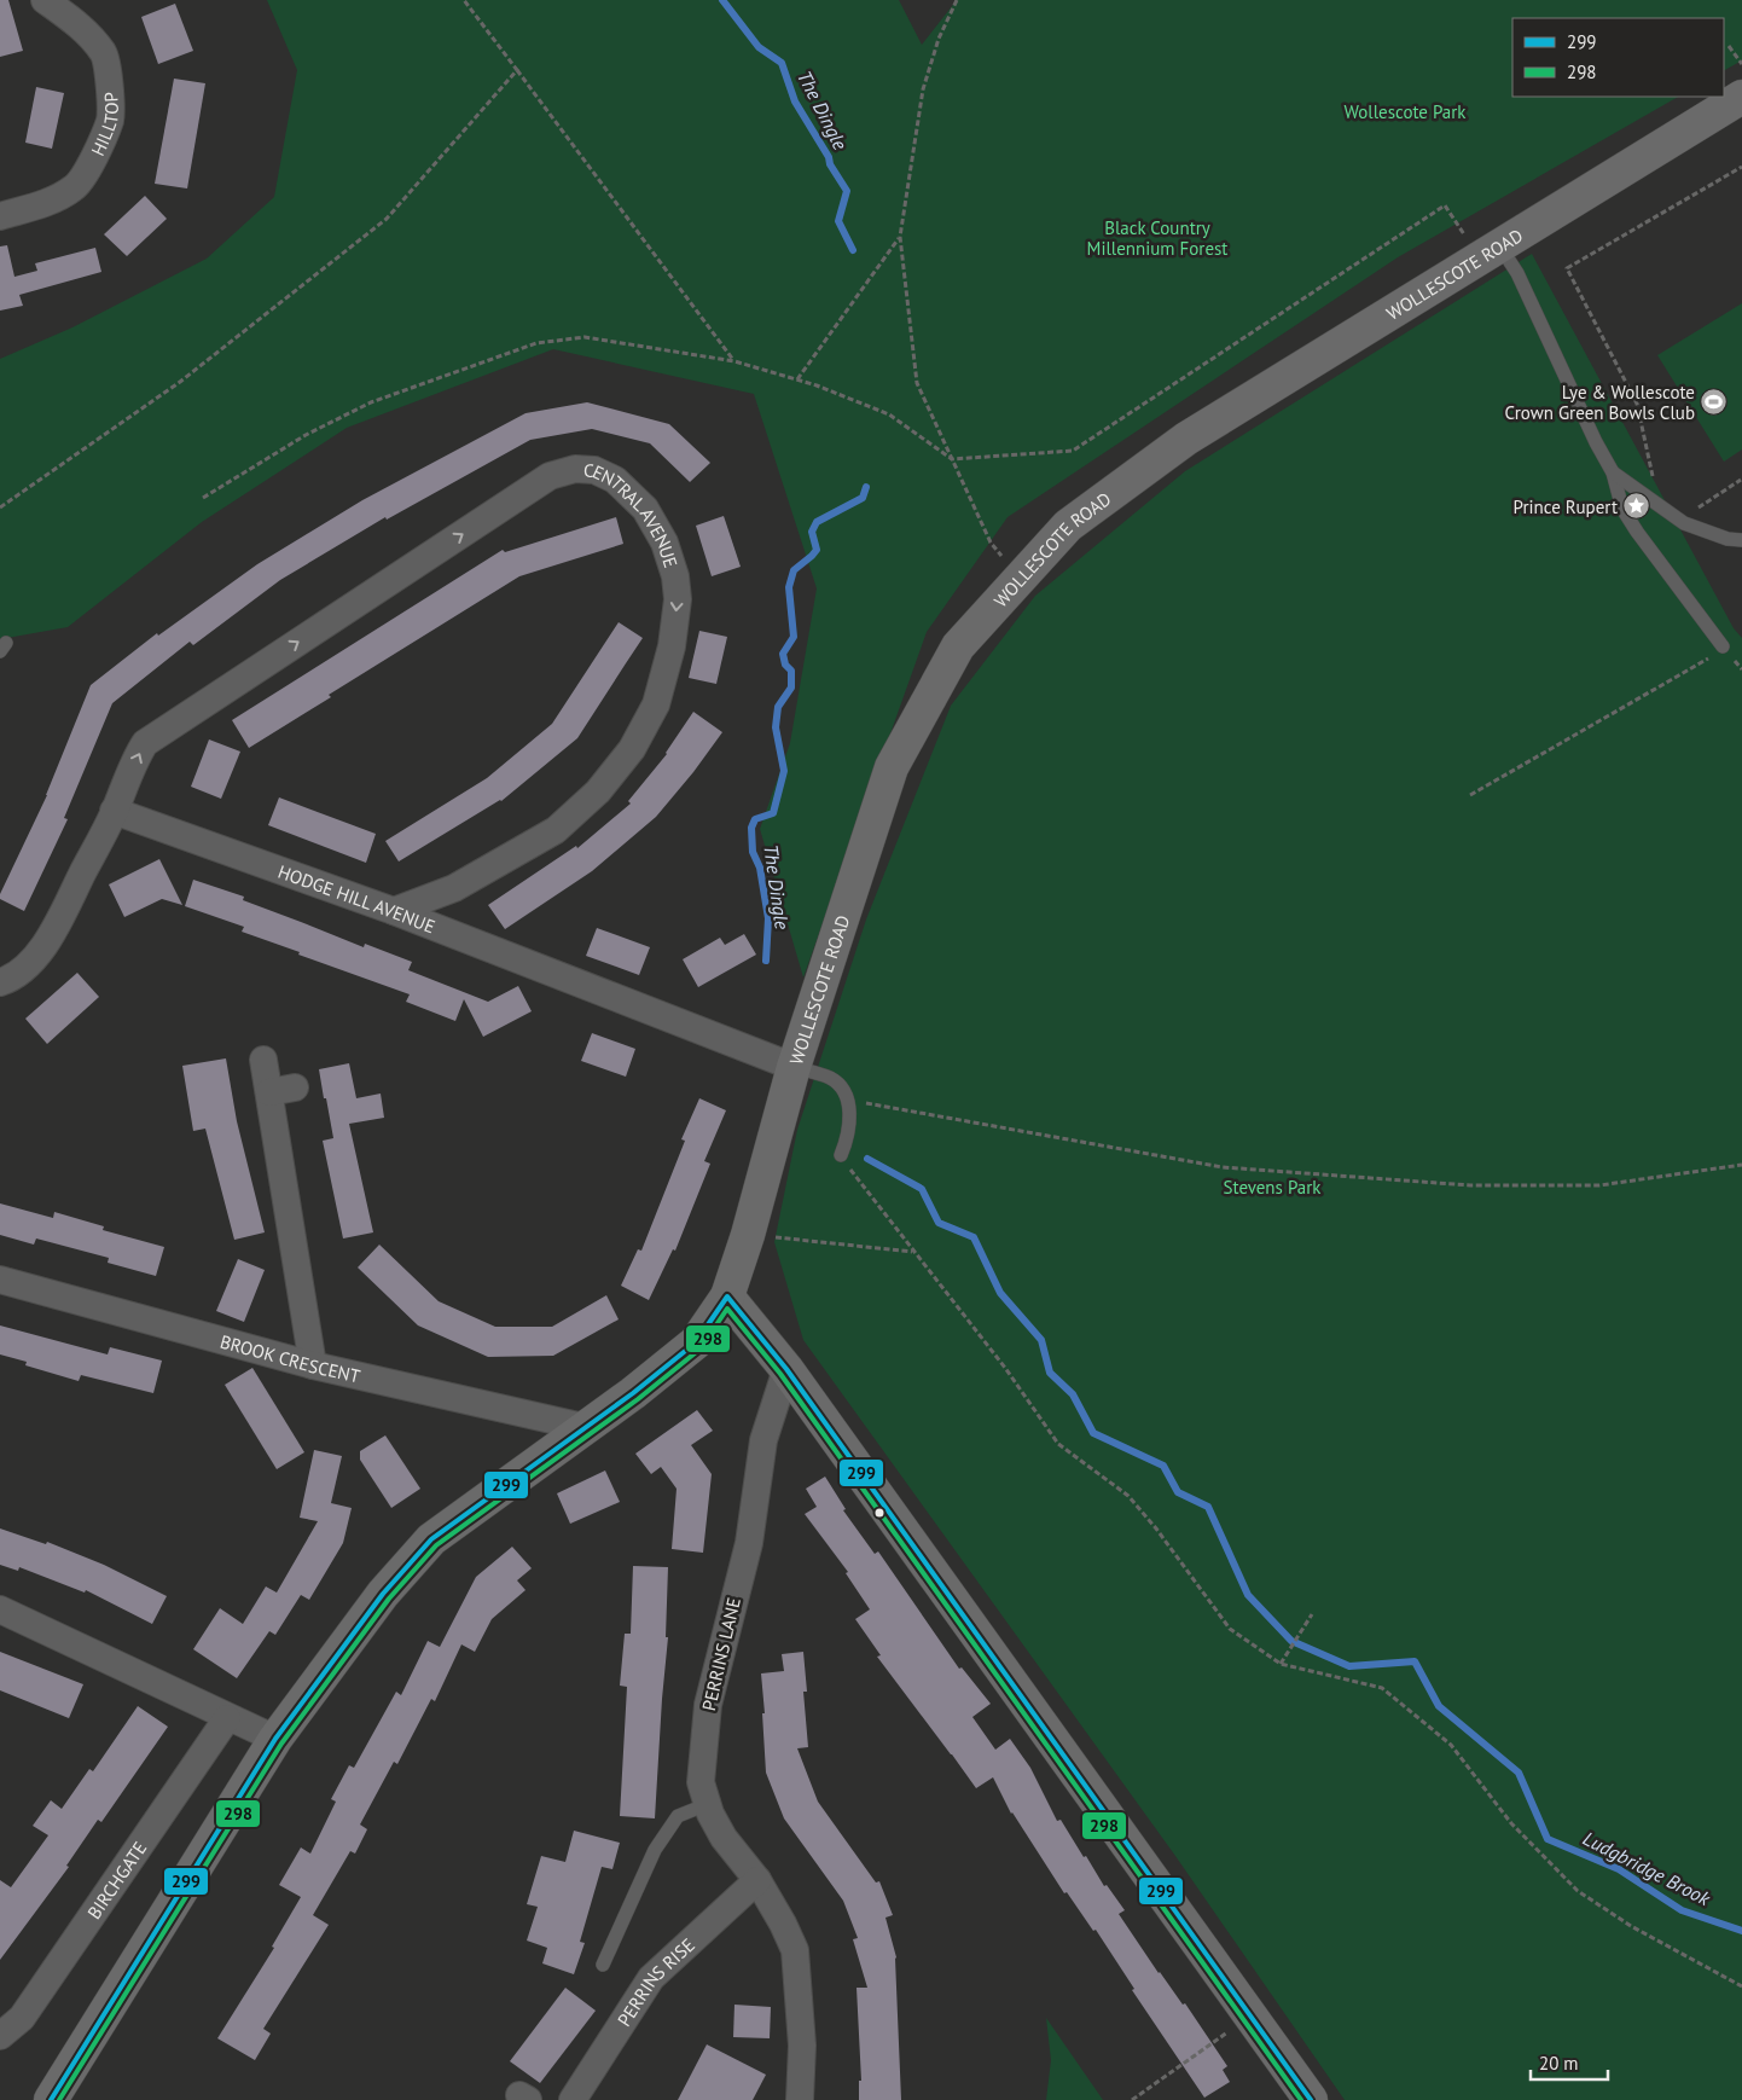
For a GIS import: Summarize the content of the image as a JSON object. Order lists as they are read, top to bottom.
{
  "streets": {
    "street": [
      "HILLTOP",
      "WOLLESCOTE ROAD",
      "CENTRAL AVENUE",
      "HODGE HILL AVENUE",
      "BROOK CRESCENT",
      "PERRINS LANE",
      "BIRCHGATE",
      "PERRINS RISE"
    ]
  },
  "crossings": [
    ["WOLLESCOTE ROAD", "HODGE HILL AVENUE"],
    ["WOLLESCOTE ROAD", "BROOK CRESCENT"],
    ["CENTRAL AVENUE", "HODGE HILL AVENUE"],
    ["PERRINS LANE", "PERRINS RISE"]
  ],
  "water": ["The Dingle", "Ludgbridge Brook"],
  "parks": ["Wollescote Park", "Black Country Millennium Forest", "Stevens Park"],
  "places": {
    "sports": ["Lye & Wollescote Crown Green Bowls Club"],
    "place": ["Prince Rupert"]
  },
  "lines": ["transit line 299", "transit line 298"],
  "legend": ["299", "298"],
  "scale_bar": "20 m"
}
